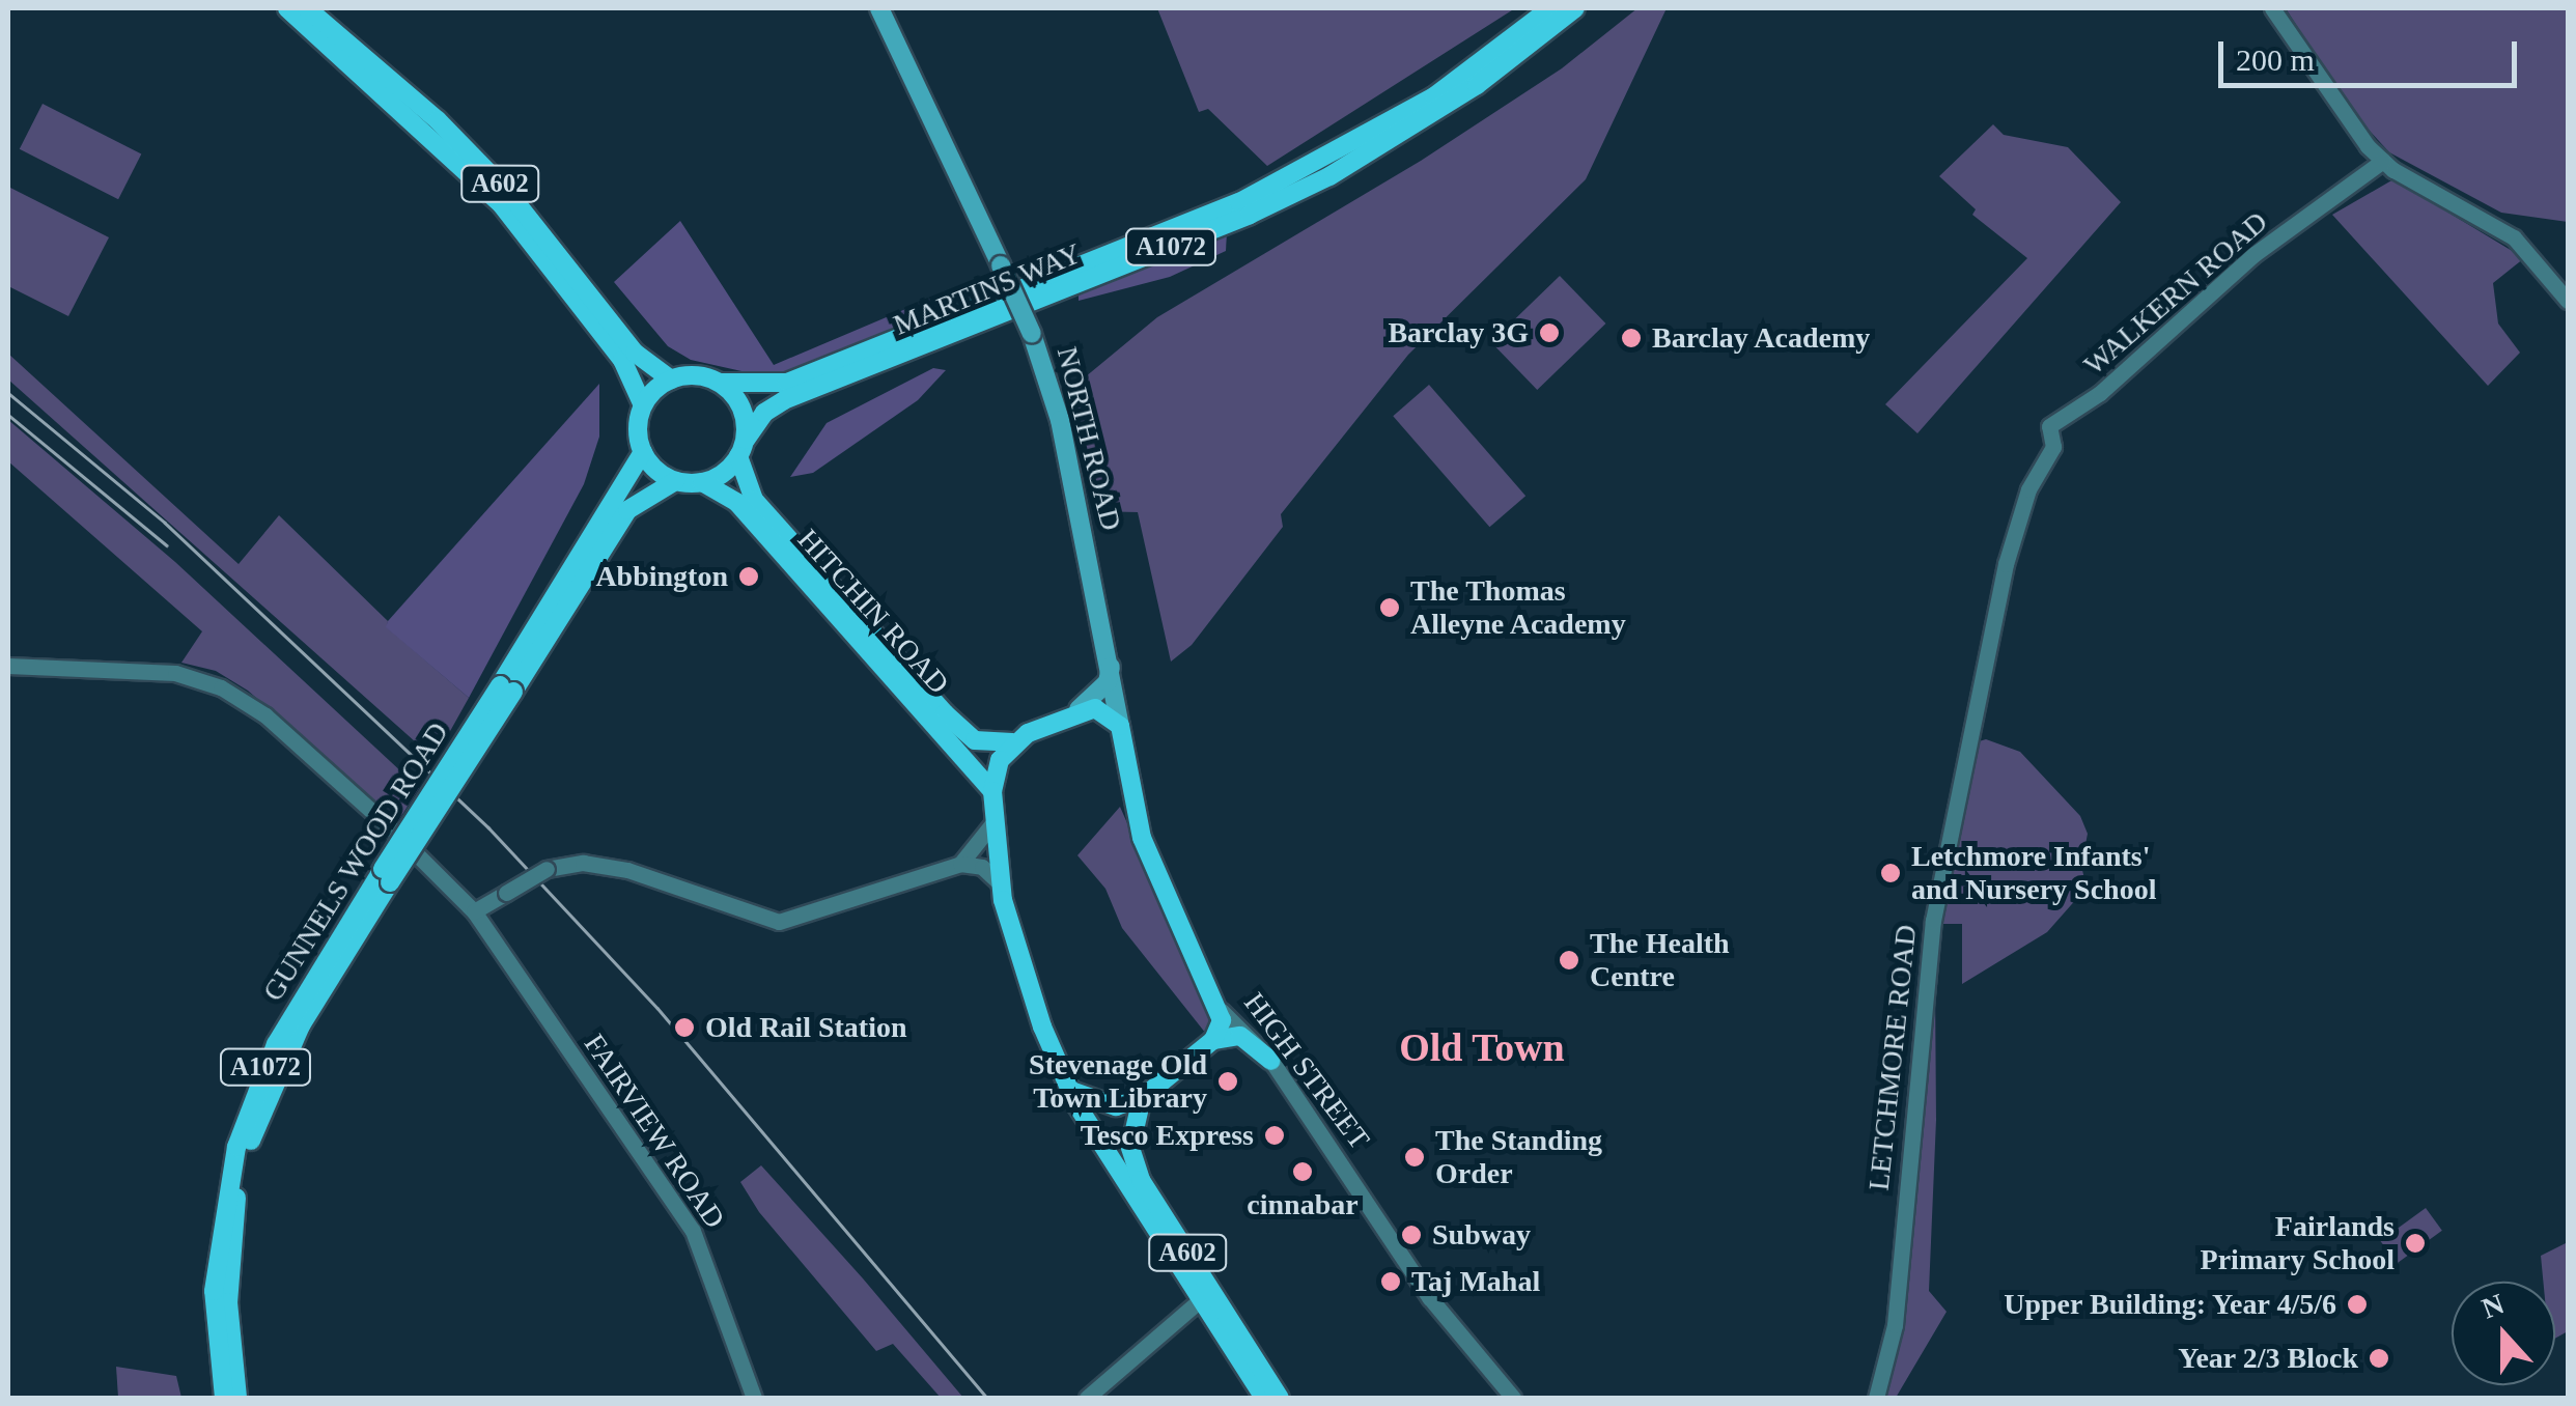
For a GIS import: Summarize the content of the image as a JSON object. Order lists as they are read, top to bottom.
{
  "streets": {
    "main road": [
      "A602",
      "A1072",
      "MARTINS WAY",
      "NORTH ROAD",
      "HITCHIN ROAD",
      "GUNNELS WOOD ROAD",
      "HIGH STREET"
    ],
    "street": ["WALKERN ROAD", "LETCHMORE ROAD", "FAIRVIEW ROAD"]
  },
  "crossings": [
    ["A602", "A1072"],
    ["A602", "MARTINS WAY"],
    ["A602", "HITCHIN ROAD"],
    ["A602", "GUNNELS WOOD ROAD"],
    ["A1072", "MARTINS WAY"],
    ["A1072", "HITCHIN ROAD"],
    ["A1072", "GUNNELS WOOD ROAD"],
    ["MARTINS WAY", "HITCHIN ROAD"],
    ["MARTINS WAY", "GUNNELS WOOD ROAD"],
    ["WALKERN ROAD", "LETCHMORE ROAD"],
    ["NORTH ROAD", "HIGH STREET"],
    ["HITCHIN ROAD", "GUNNELS WOOD ROAD"]
  ],
  "districts": ["Old Town"],
  "places": [
    "Barclay 3G",
    "Barclay Academy",
    "Abbington",
    "The Thomas Alleyne Academy",
    "Letchmore Infants' and Nursery School",
    "The Health Centre",
    "Old Rail Station",
    "Stevenage Old Town Library",
    "Tesco Express",
    "The Standing Order",
    "cinnabar",
    "Subway",
    "Fairlands Primary School",
    "Taj Mahal",
    "Upper Building: Year 4/5/6",
    "Year 2/3 Block"
  ],
  "scale_bar": "200 m",
  "north": "top"
}
